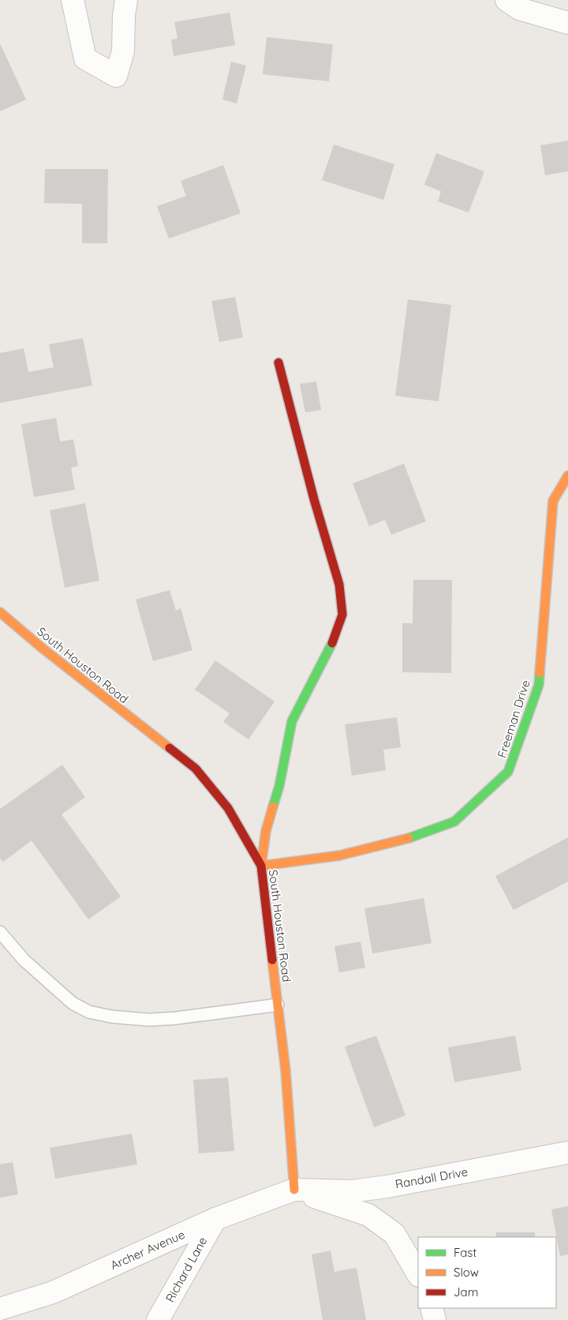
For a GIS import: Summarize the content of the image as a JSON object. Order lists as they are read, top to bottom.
{
  "streets": {
    "street": [
      "South Houston Road",
      "Freeman Drive",
      "Randall Drive",
      "Archer Avenue",
      "Richard Lane"
    ]
  },
  "crossings": [
    ["South Houston Road", "Freeman Drive"],
    ["South Houston Road", "Randall Drive"],
    ["South Houston Road", "Archer Avenue"],
    ["Randall Drive", "Archer Avenue"],
    ["Archer Avenue", "Richard Lane"]
  ],
  "legend": ["Fast", "Slow", "Jam"]
}
